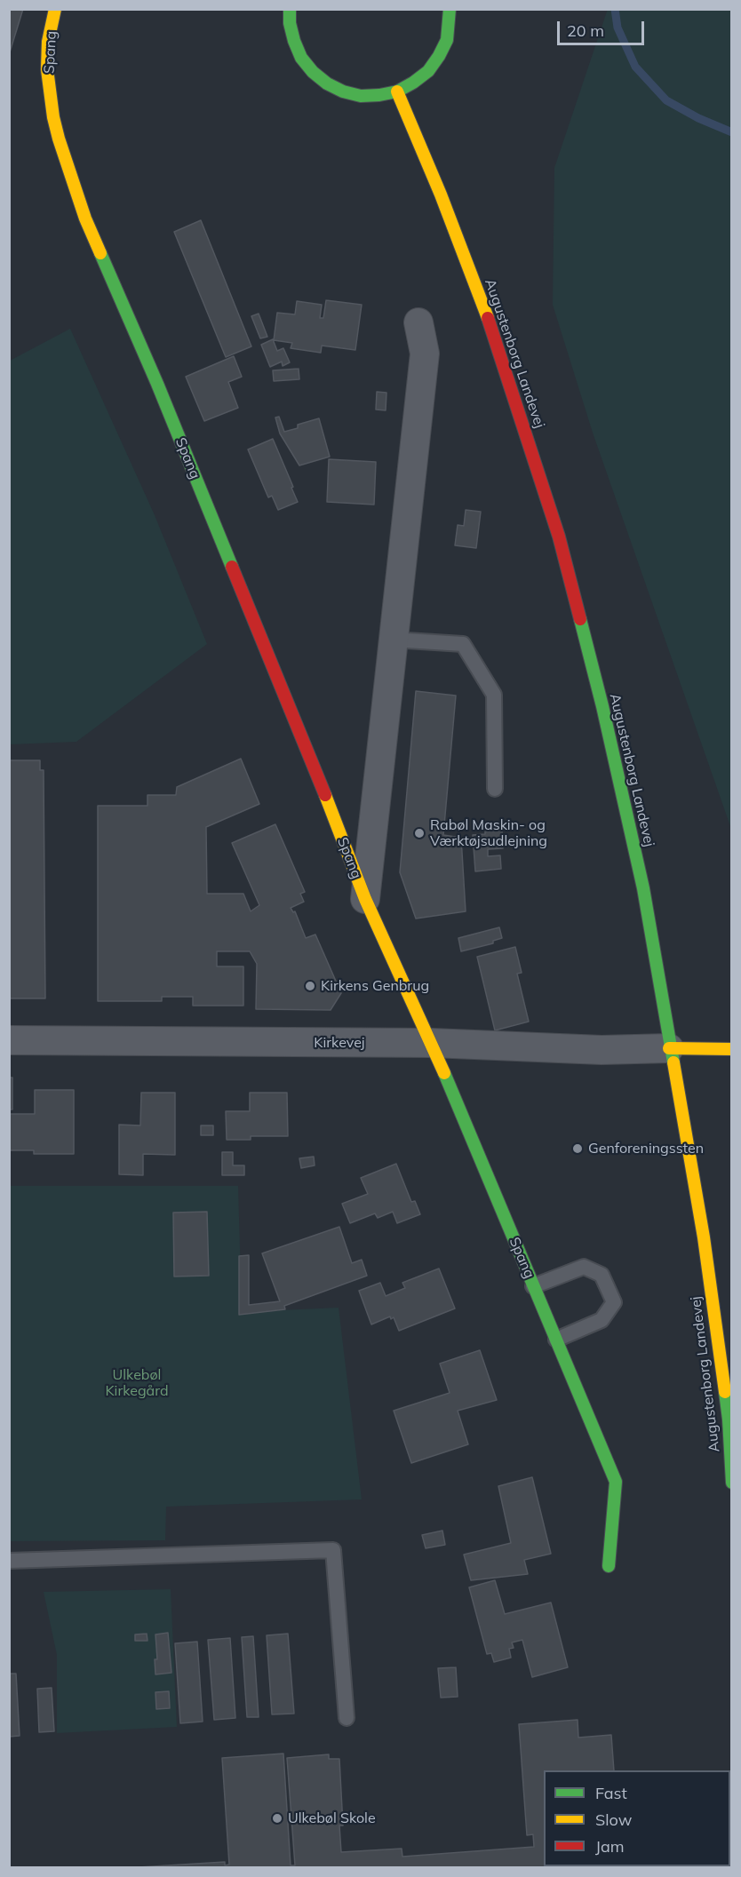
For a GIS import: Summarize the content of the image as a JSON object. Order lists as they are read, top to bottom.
{
  "streets": {
    "street": ["Spang", "Augustenborg Landevej", "Kirkevej"]
  },
  "crossings": [
    ["Spang", "Kirkevej"],
    ["Augustenborg Landevej", "Kirkevej"]
  ],
  "parks": ["Ulkebøl Kirkegård"],
  "places": [
    "Rabøl Maskin- og Værktøjsudlejning",
    "Kirkens Genbrug",
    "Genforeningssten",
    "Ulkebøl Skole"
  ],
  "legend": ["Fast", "Slow", "Jam"],
  "scale_bar": "20 m"
}
